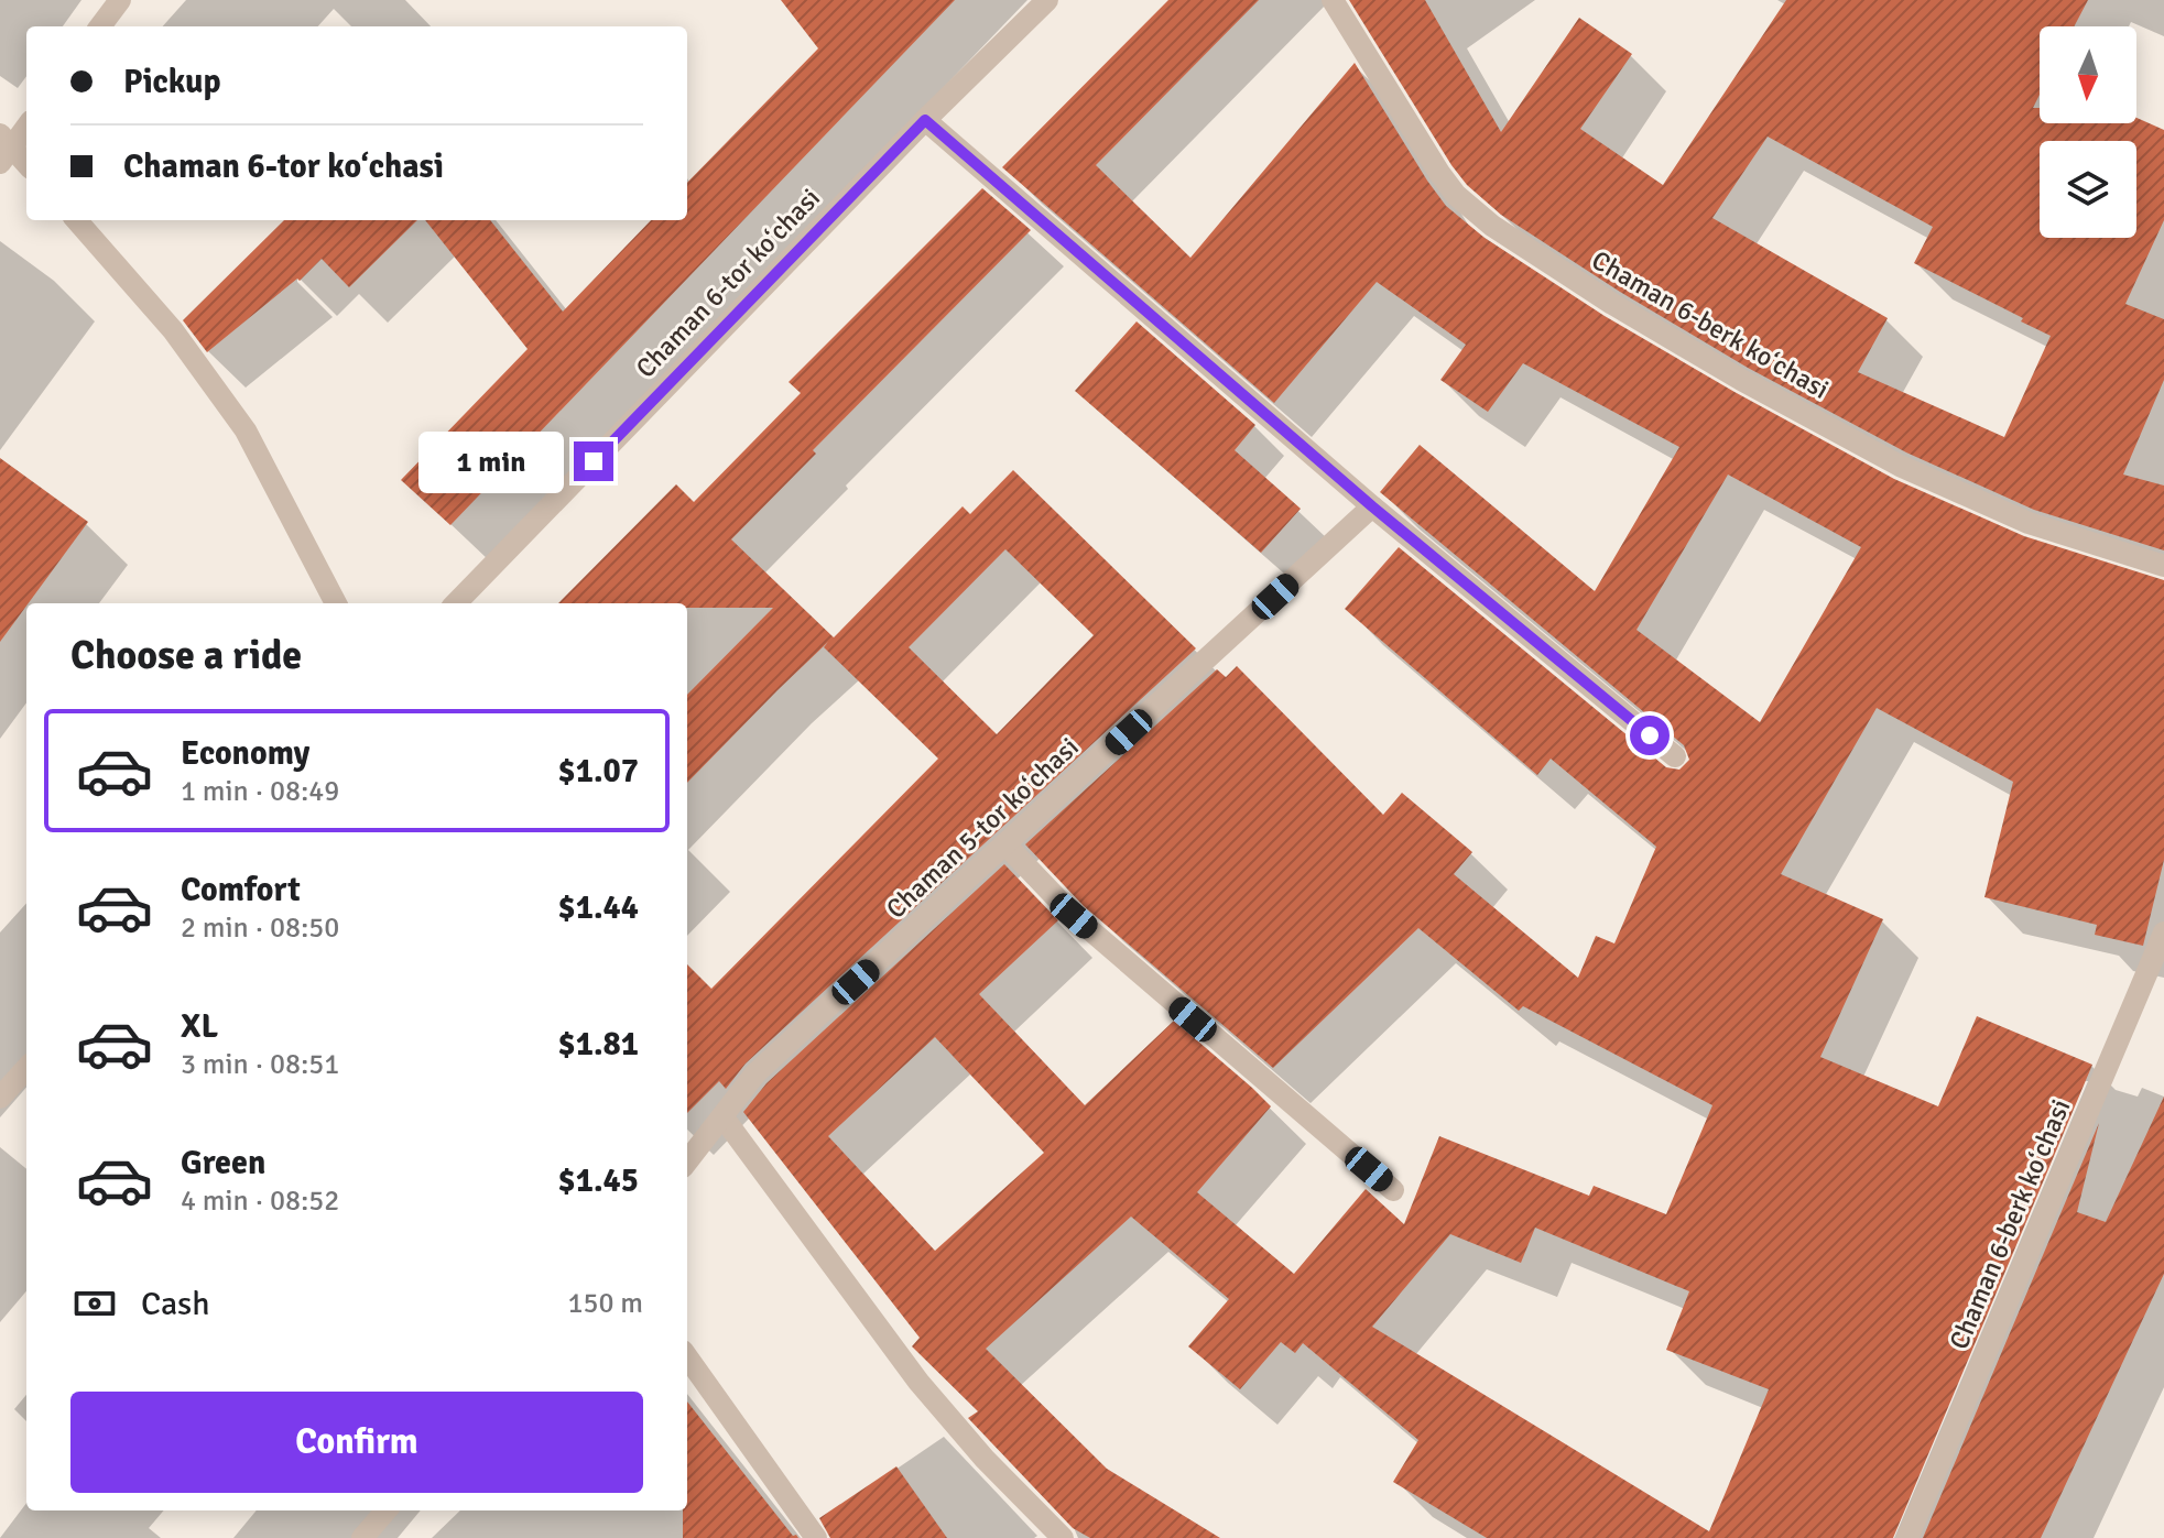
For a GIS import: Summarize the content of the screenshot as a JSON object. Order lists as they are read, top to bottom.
{
  "streets": {
    "street": ["Chaman 6-tor koʻchasi", "Chaman 6-berk koʻchasi", "Chaman 5-tor koʻchasi"]
  },
  "north": "bottom",
  "page": {
    "banner": ["Pickup", "Chaman 6-tor koʻchasi"],
    "bubble": "1 min",
    "heading": "Choose a ride",
    "list": [
      {
        "name": "Economy",
        "note": "1 min · 08:49",
        "value": "$1.07"
      },
      {
        "name": "Comfort",
        "note": "2 min · 08:50",
        "value": "$1.44"
      },
      {
        "name": "XL",
        "note": "3 min · 08:51",
        "value": "$1.81"
      },
      {
        "name": "Green",
        "note": "4 min · 08:52",
        "value": "$1.45"
      }
    ],
    "pay": ["Cash", "150 m"],
    "buttons": "Confirm"
  }
}
